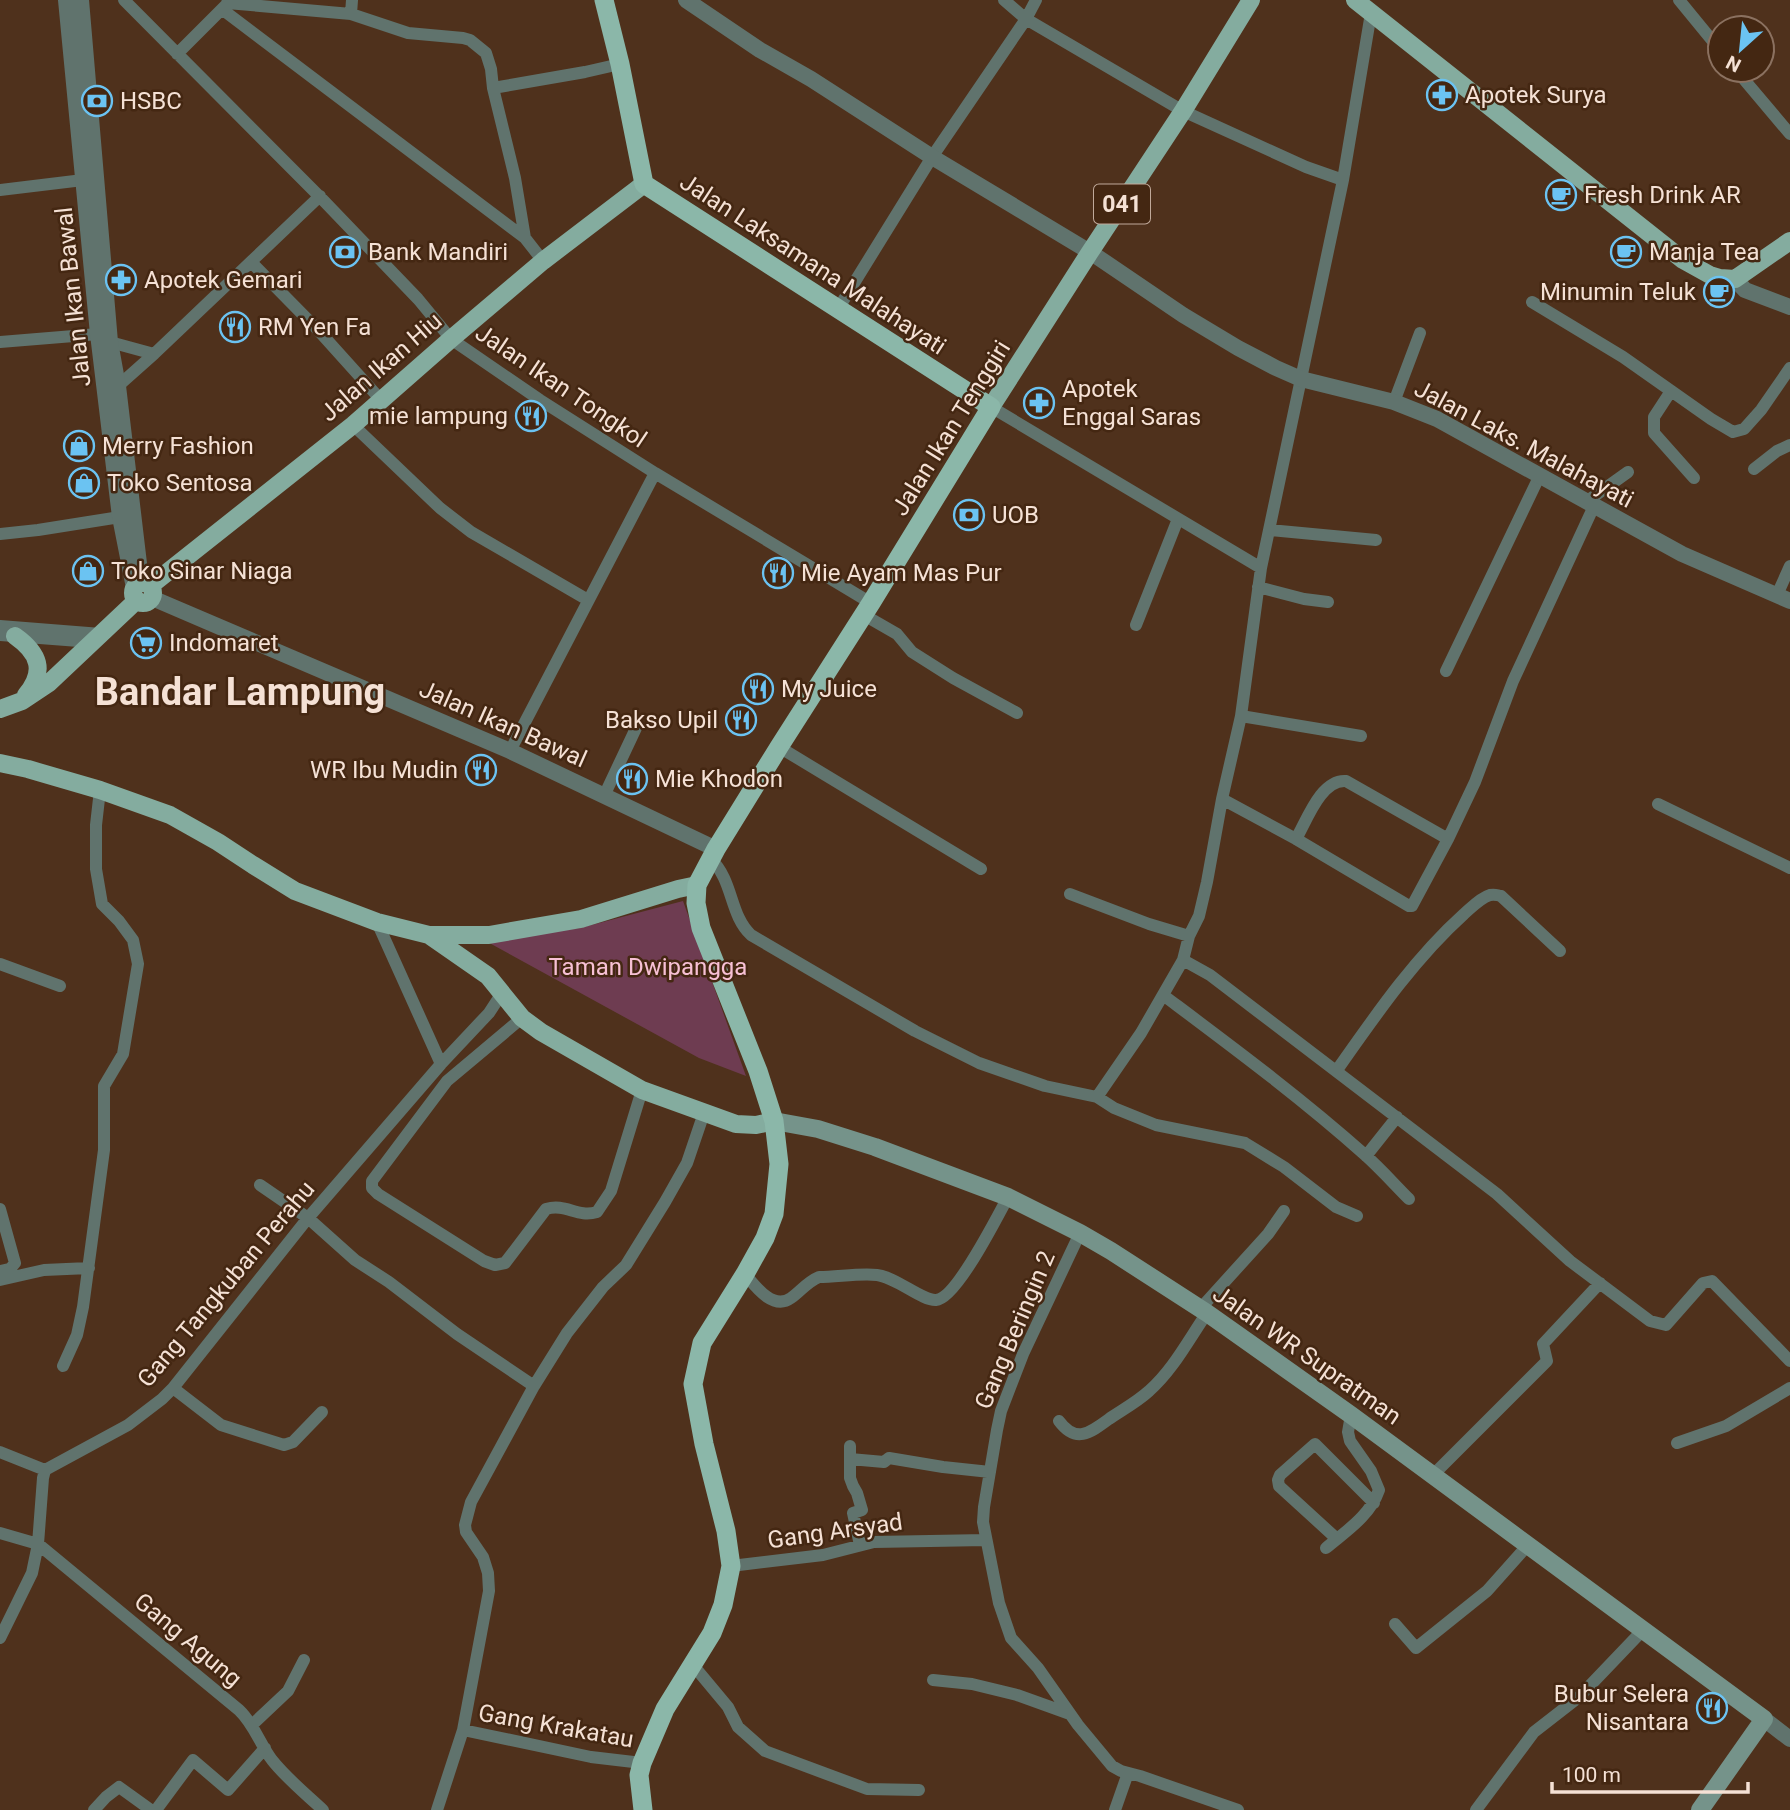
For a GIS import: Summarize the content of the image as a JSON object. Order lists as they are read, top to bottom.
{
  "streets": {
    "highway": ["Jalan Laksamana Malahayati", "Jalan Ikan Tenggiri"],
    "main road": ["041", "Jalan Ikan Hiu", "Jalan WR Supratman"],
    "street": [
      "Jalan Ikan Bawal",
      "Jalan Ikan Tongkol",
      "Jalan Laks. Malahayati",
      "Gang Tangkuban Perahu",
      "Gang Beringin 2",
      "Gang Arsyad",
      "Gang Agung",
      "Gang Krakatau"
    ]
  },
  "crossings": [
    ["Jalan Laksamana Malahayati", "Jalan Ikan Hiu"],
    ["Jalan Laksamana Malahayati", "Jalan Ikan Tenggiri"],
    ["Jalan Ikan Bawal", "Jalan Ikan Hiu"],
    ["Jalan Ikan Bawal", "Jalan Ikan Tenggiri"],
    ["Jalan Ikan Hiu", "Jalan Ikan Tongkol"],
    ["Jalan Ikan Tongkol", "Jalan Ikan Tenggiri"],
    ["Jalan Ikan Tenggiri", "Jalan Laks. Malahayati"],
    ["Gang Beringin 2", "Jalan WR Supratman"],
    ["Gang Beringin 2", "Gang Arsyad"]
  ],
  "districts": ["Bandar Lampung"],
  "parks": ["Taman Dwipangga"],
  "places": {
    "pharmacy": ["Apotek Surya", "Apotek Gemari", "Apotek Enggal Saras"],
    "bank": ["HSBC", "Bank Mandiri", "UOB"],
    "cafe": ["Fresh Drink AR", "Manja Tea", "Minumin Teluk"],
    "restaurant": [
      "RM Yen Fa",
      "mie lampung",
      "Mie Ayam Mas Pur",
      "My Juice",
      "Bakso Upil",
      "WR Ibu Mudin",
      "Mie Khodon",
      "Bubur Selera Nisantara"
    ],
    "shop": ["Merry Fashion", "Toko Sentosa", "Toko Sinar Niaga"],
    "supermarket": ["Indomaret"]
  },
  "scale_bar": "100 m",
  "north": "bottom left"
}
